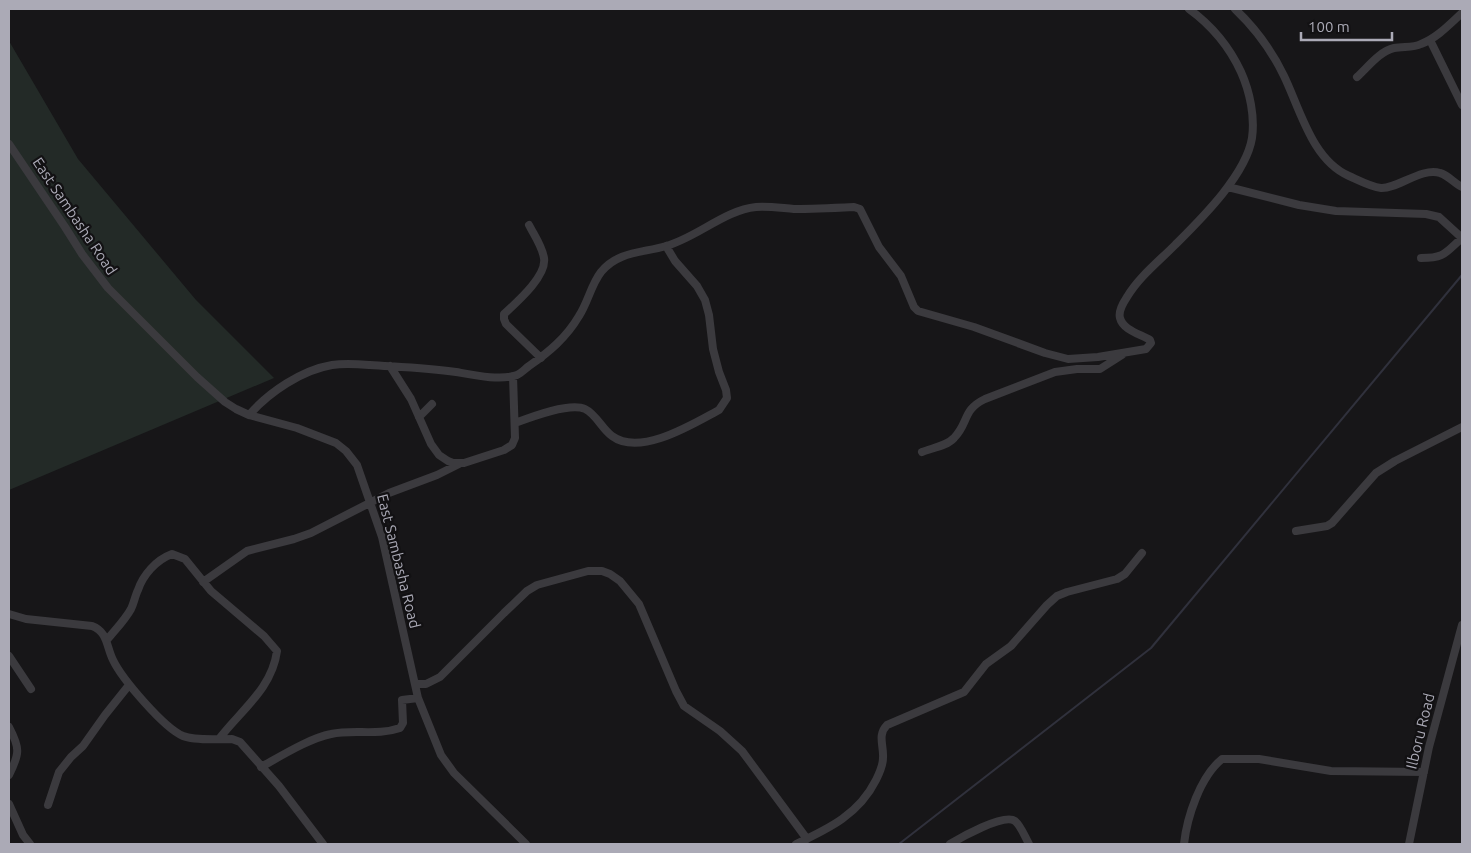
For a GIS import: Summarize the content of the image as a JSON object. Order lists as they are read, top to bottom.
{
  "streets": {
    "street": ["East Sambasha Road", "Ilboru Road"]
  },
  "scale_bar": "100 m"
}
